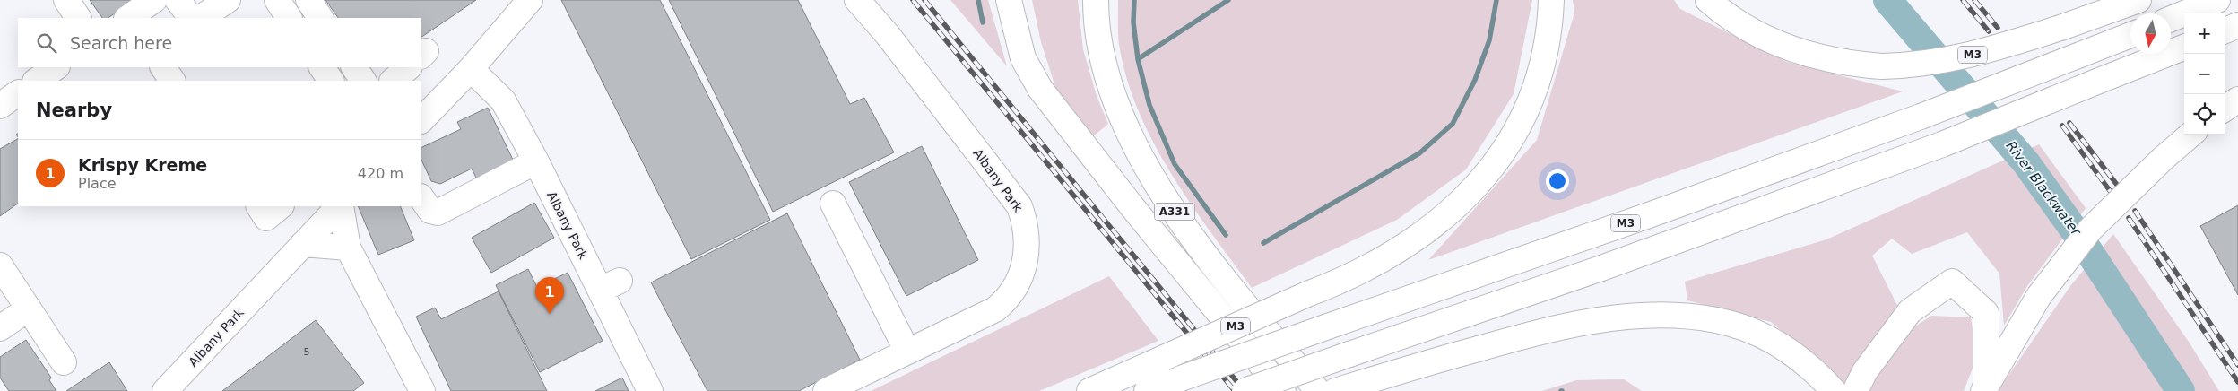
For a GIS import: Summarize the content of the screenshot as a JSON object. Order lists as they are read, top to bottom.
{
  "streets": {
    "main road": ["M3", "Albany Park", "A331"]
  },
  "water": ["River Blackwater"],
  "house_numbers": ["5"],
  "north": "bottom",
  "page": {
    "map_buttons": ["+", "−"],
    "search": "Search here",
    "heading": "Nearby",
    "list": [
      {
        "mark": "1",
        "name": "Krispy Kreme",
        "note": "Place",
        "value": "420 m"
      }
    ],
    "pins": "1"
  }
}
